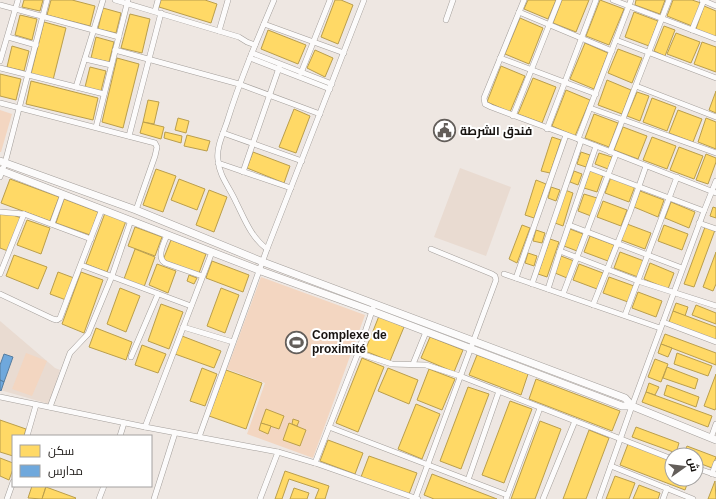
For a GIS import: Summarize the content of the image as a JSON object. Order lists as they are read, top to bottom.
{
  "places": {
    "public building": ["فندق الشرطة"],
    "sports": ["Complexe de proximité"]
  },
  "legend": ["سكن", "مدارس"],
  "north": "right"
}
